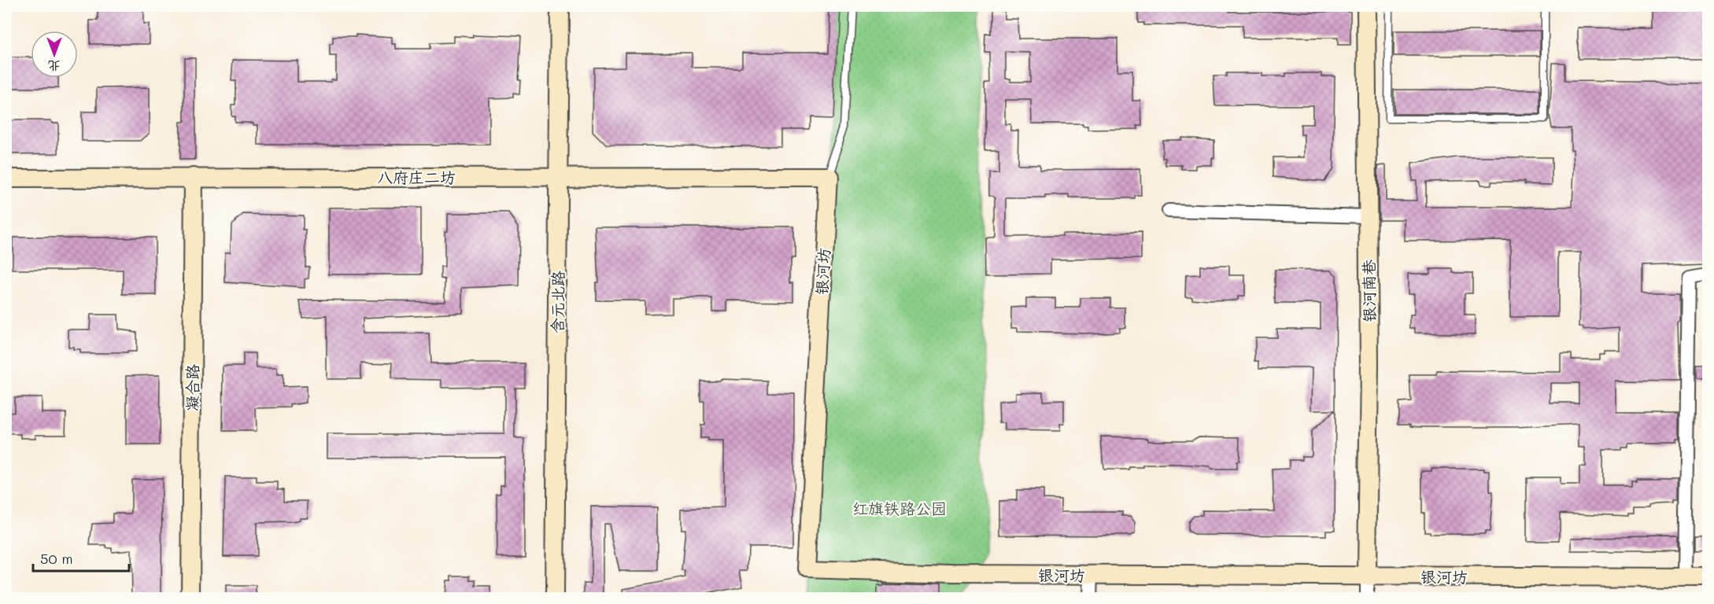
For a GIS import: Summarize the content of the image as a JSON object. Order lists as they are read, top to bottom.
{
  "streets": {
    "street": [
      "八府庄二坊",
      "银河坊",
      "银河南巷",
      "含元北路",
      "凝合路"
    ]
  },
  "crossings": [
    ["八府庄二坊", "银河坊"],
    ["八府庄二坊", "含元北路"],
    ["八府庄二坊", "凝合路"],
    ["银河坊", "银河南巷"]
  ],
  "parks": ["红旗铁路公园"],
  "scale_bar": "50 m",
  "north": "bottom"
}
